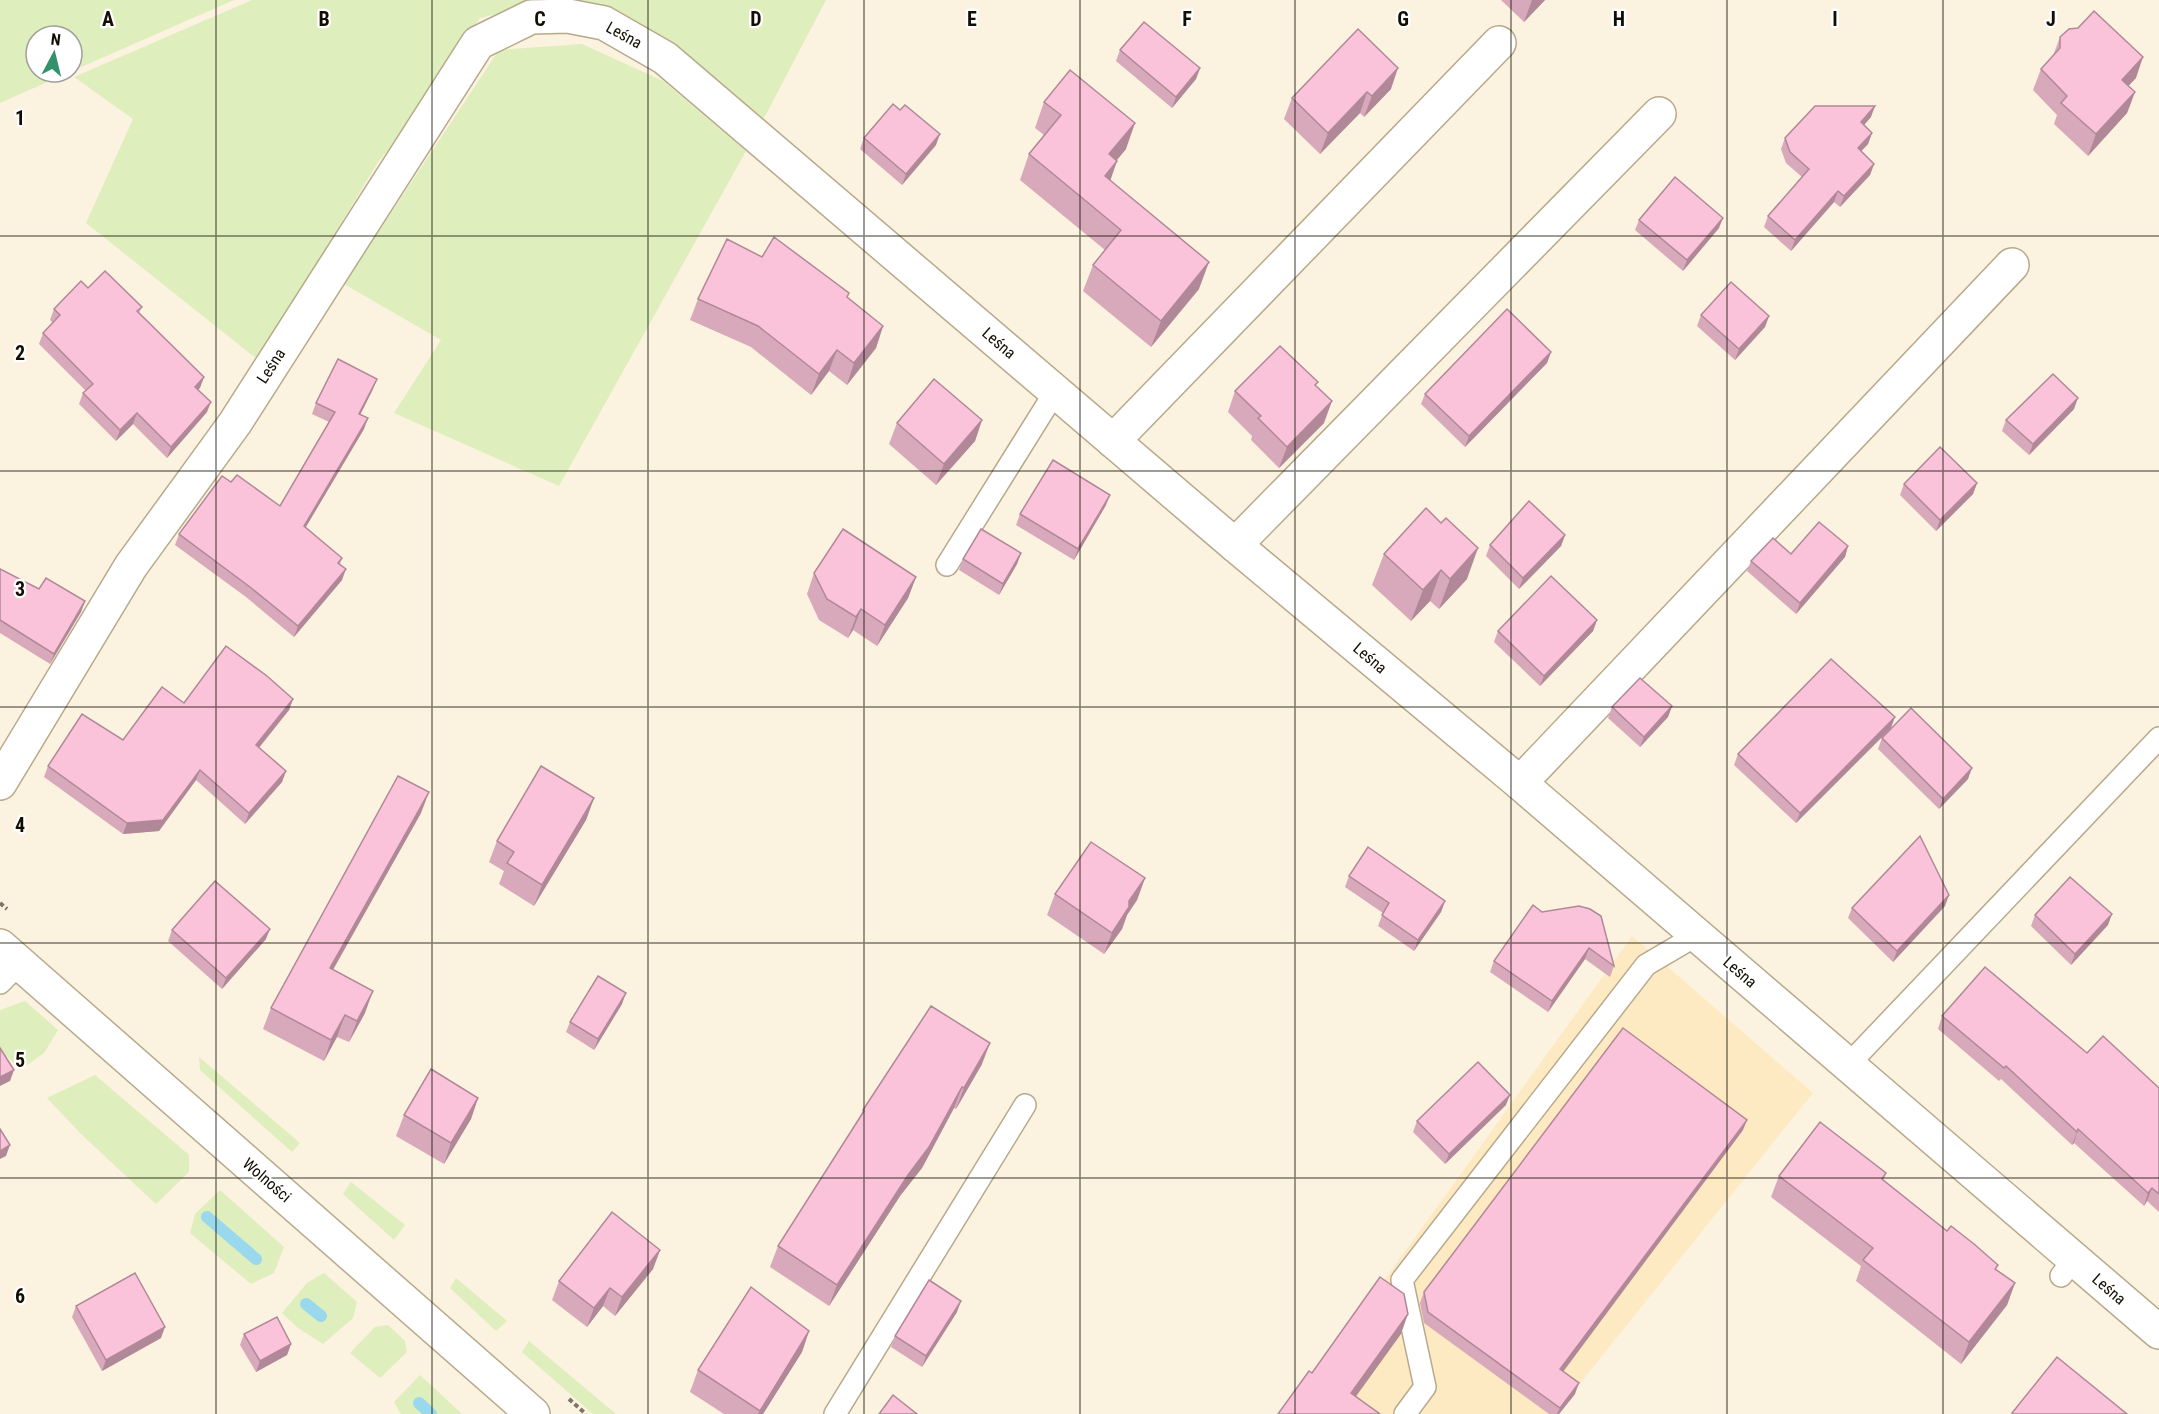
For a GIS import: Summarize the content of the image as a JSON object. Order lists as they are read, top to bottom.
{
  "streets": {
    "street": ["Leśna", "Wolności"]
  },
  "north": "top",
  "grid": {
    "columns": [
      "A",
      "B",
      "C",
      "D",
      "E",
      "F",
      "G",
      "H",
      "I",
      "J"
    ],
    "rows": [
      "1",
      "2",
      "3",
      "4",
      "5",
      "6"
    ]
  }
}
